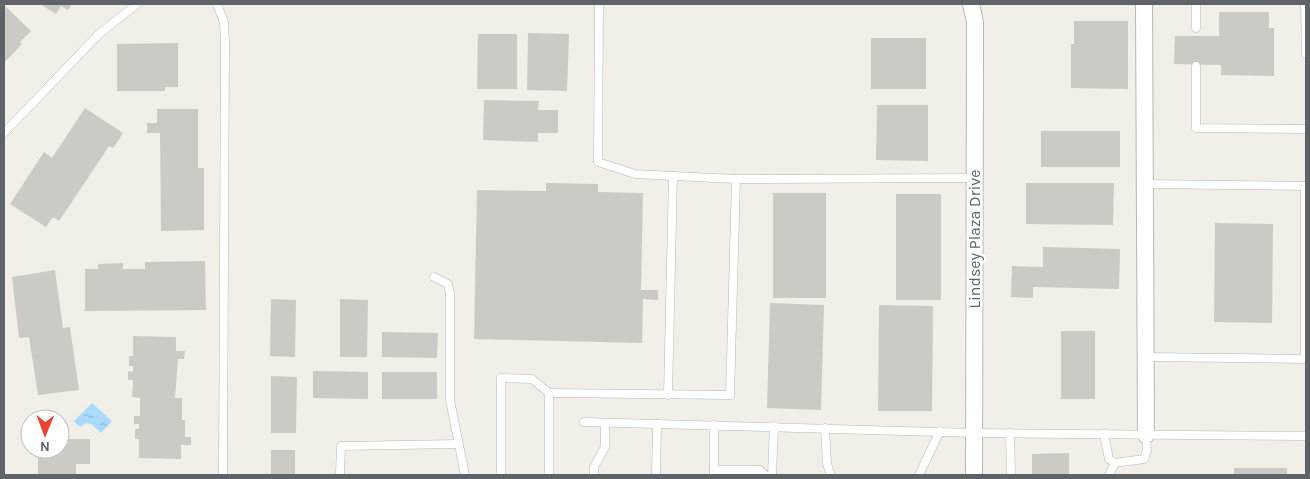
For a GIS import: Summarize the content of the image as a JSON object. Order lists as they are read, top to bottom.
{
  "streets": {
    "street": ["Lindsey Plaza Drive"]
  },
  "north": "bottom"
}
